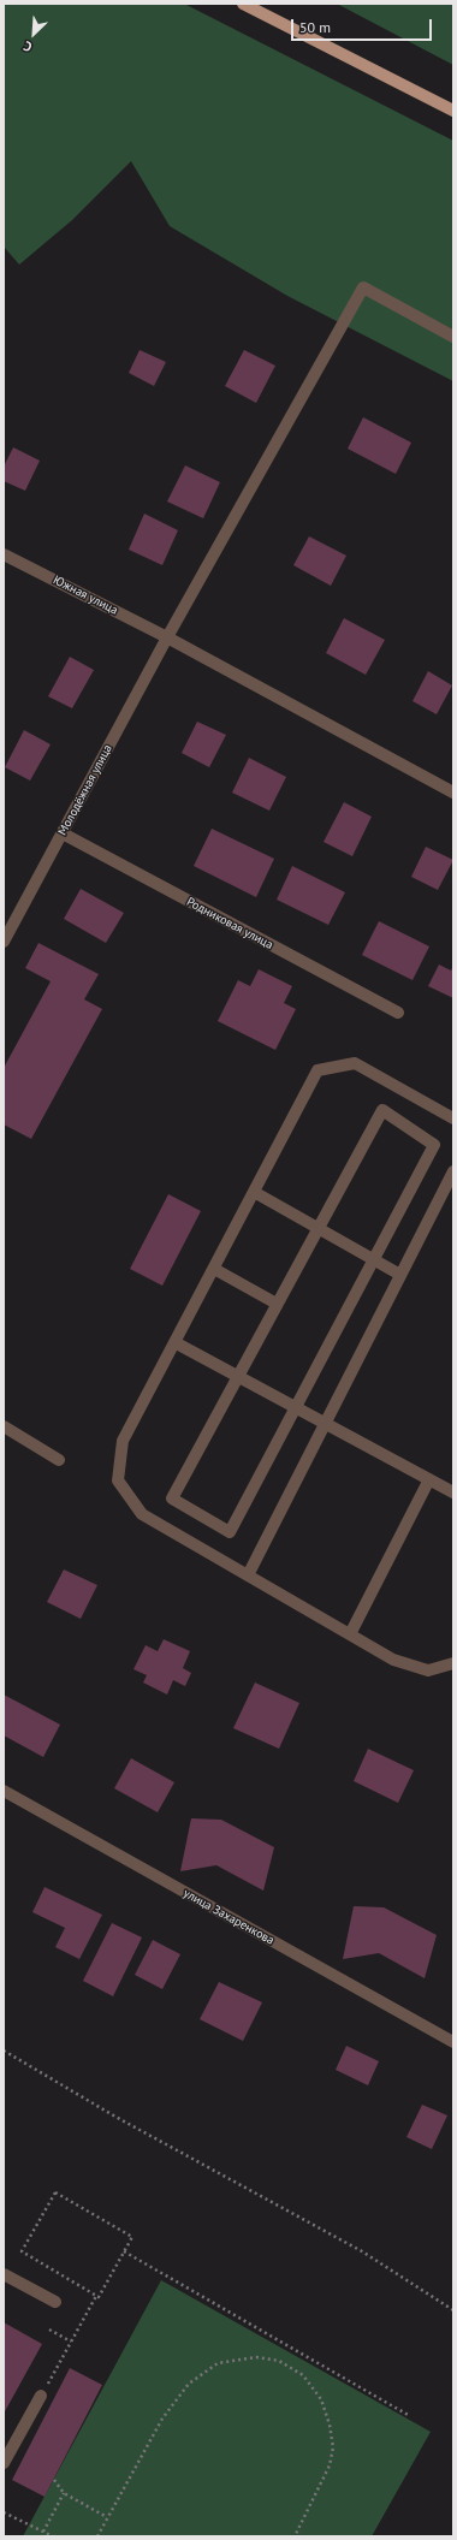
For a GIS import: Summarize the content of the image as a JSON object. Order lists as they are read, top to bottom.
{
  "streets": {
    "street": [
      "Южная улица",
      "Молодёжная улица",
      "Родниковая улица",
      "улица Захаренкова"
    ]
  },
  "crossings": [
    ["Южная улица", "Молодёжная улица"],
    ["Молодёжная улица", "Родниковая улица"]
  ],
  "scale_bar": "50 m",
  "north": "bottom left"
}
